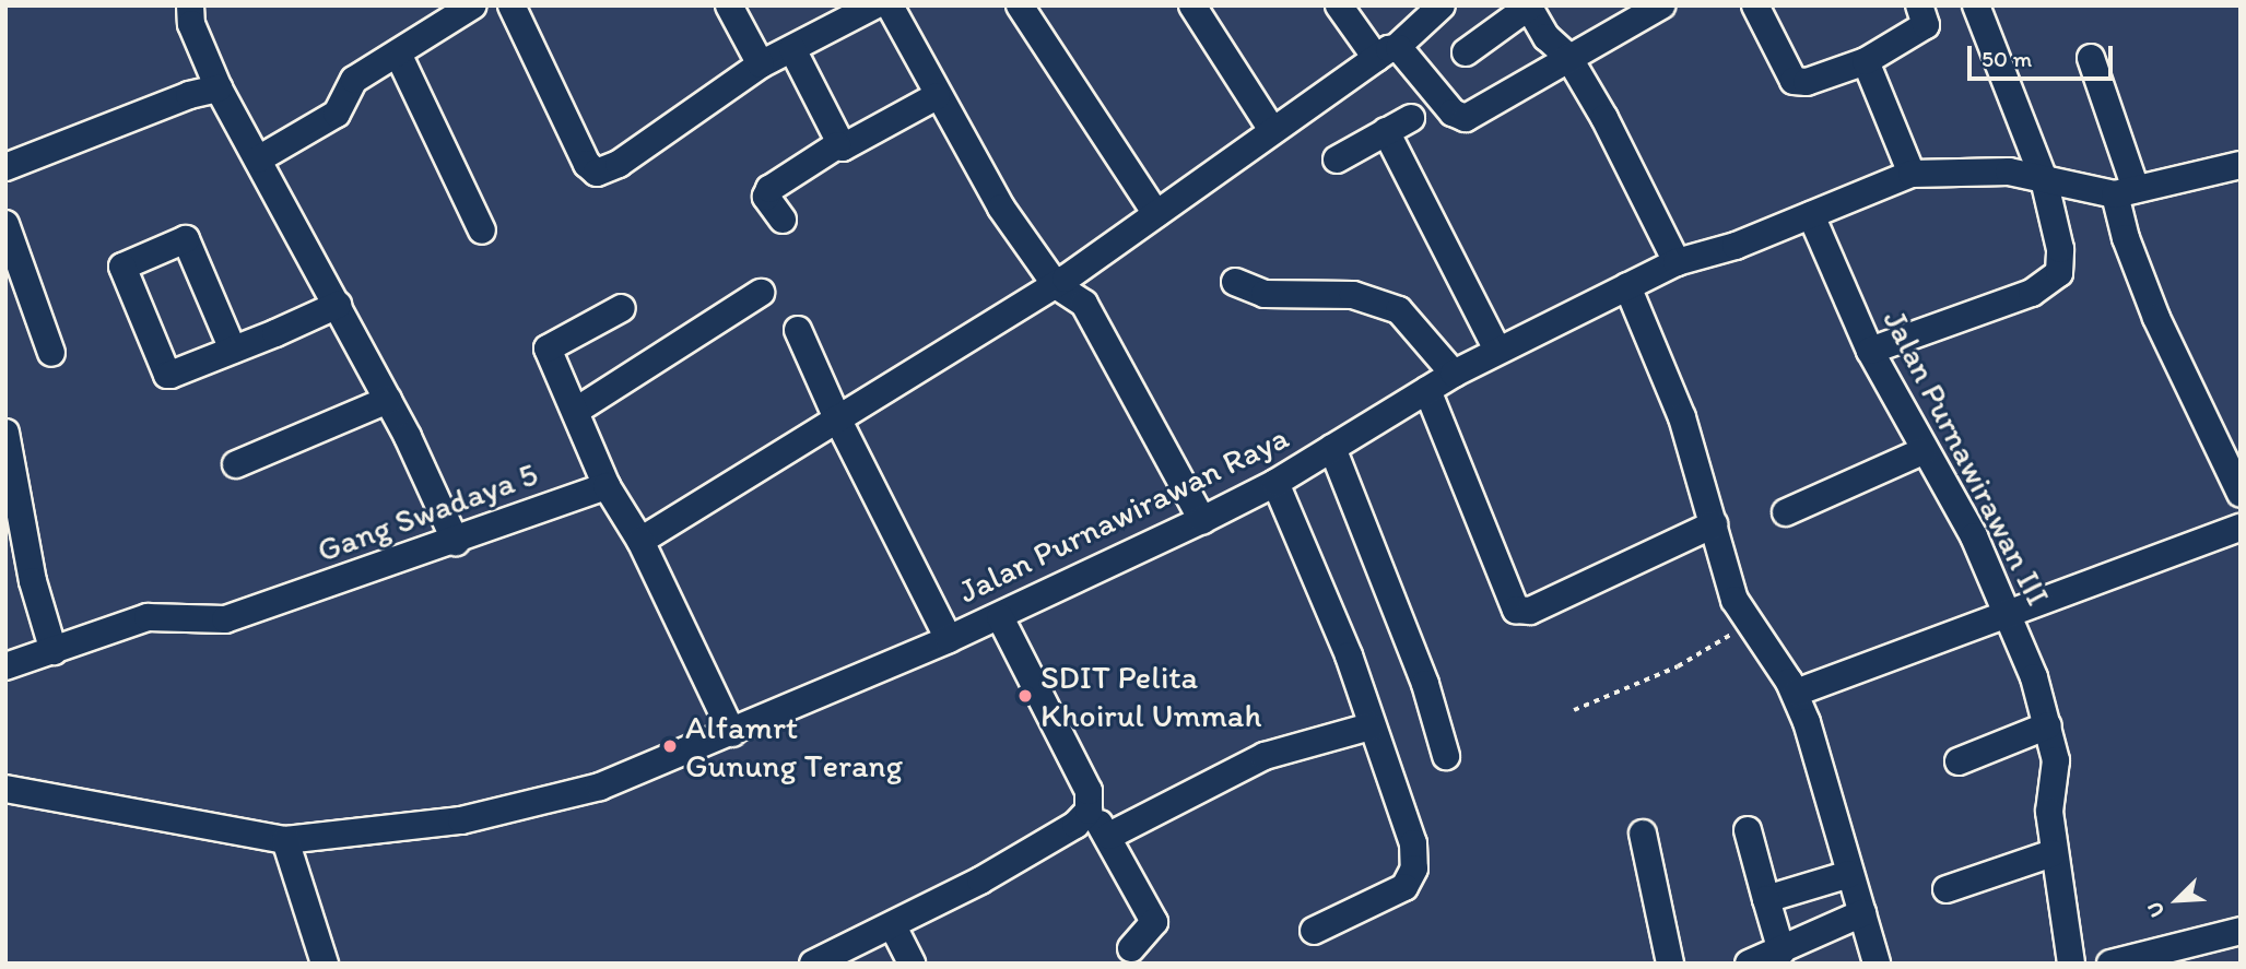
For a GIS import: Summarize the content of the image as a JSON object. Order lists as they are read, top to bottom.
{
  "streets": {
    "street": ["Jalan Purnawirawan III", "Gang Swadaya 5", "Jalan Purnawirawan Raya"]
  },
  "crossings": [
    ["Jalan Purnawirawan III", "Jalan Purnawirawan Raya"]
  ],
  "places": ["SDIT Pelita Khoirul Ummah", "Alfamrt Gunung Terang"],
  "scale_bar": "50 m",
  "north": "bottom left"
}
